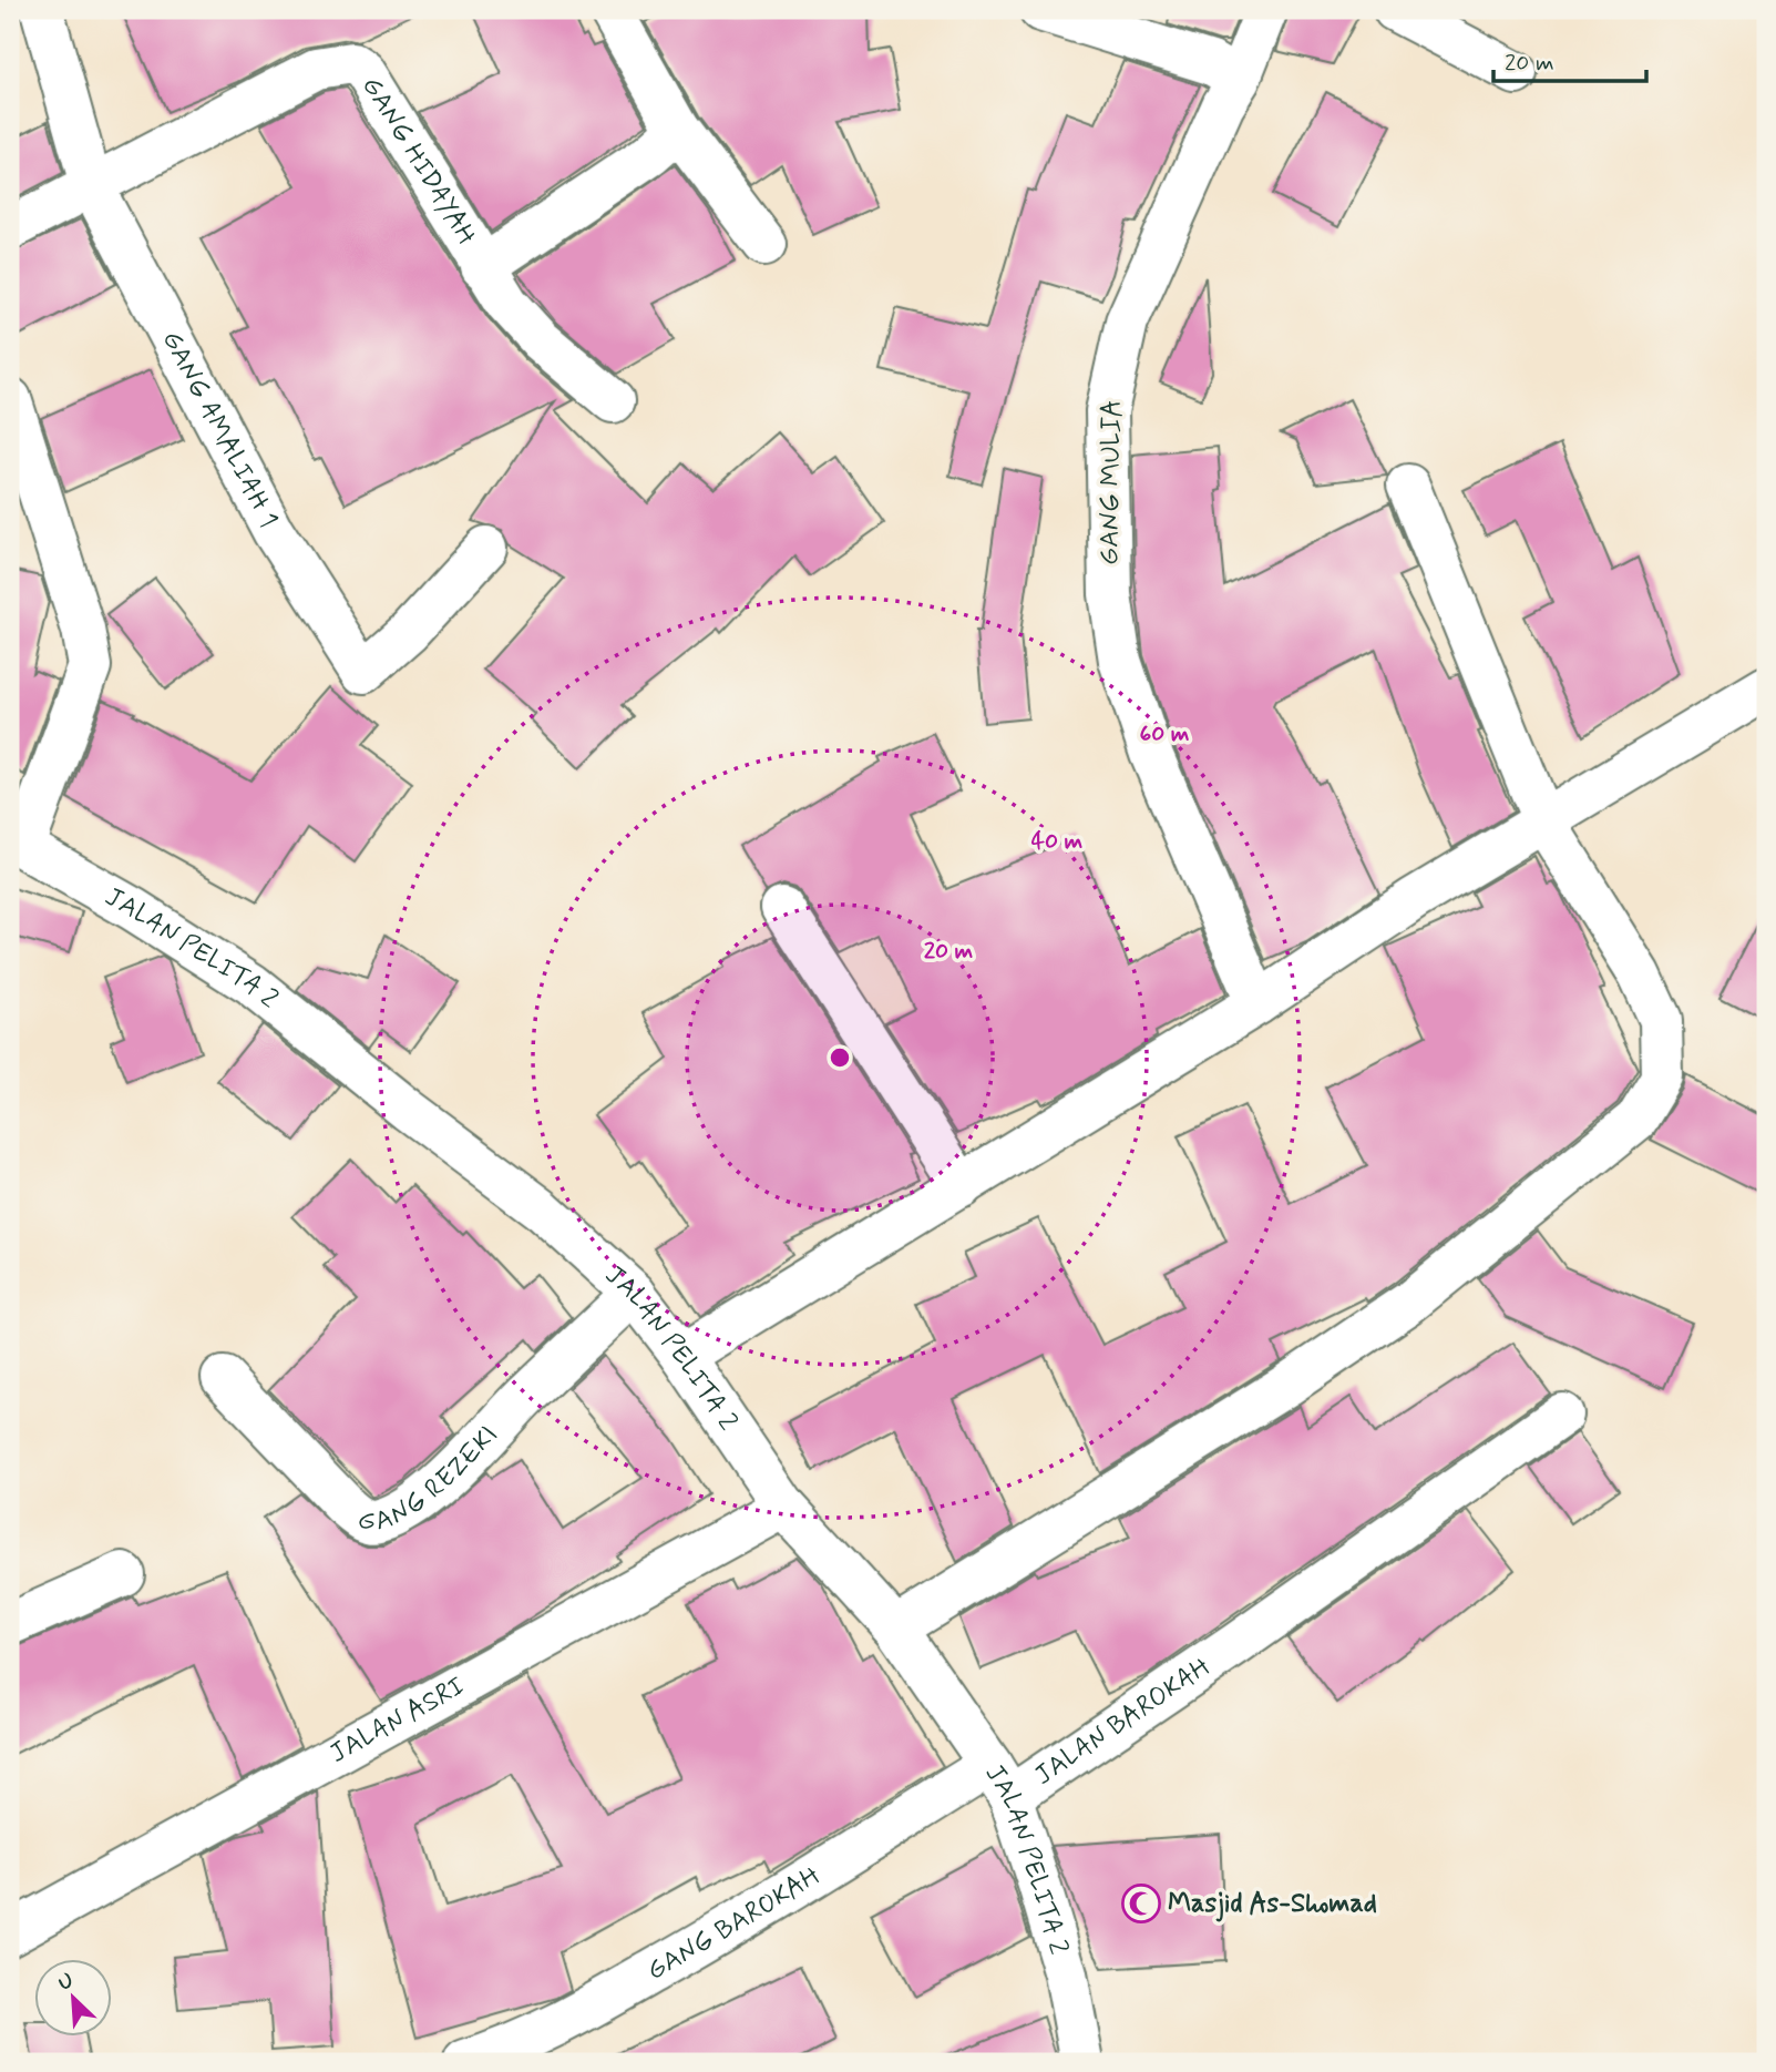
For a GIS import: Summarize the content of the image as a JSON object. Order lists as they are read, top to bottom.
{
  "streets": {
    "street": [
      "GANG HIDAYAH",
      "GANG AMALIAH 1",
      "GANG MULIA",
      "JALAN PELITA 2",
      "GANG REZEKI",
      "JALAN ASRI",
      "JALAN BAROKAH",
      "GANG BAROKAH"
    ]
  },
  "crossings": [
    ["GANG HIDAYAH", "GANG AMALIAH 1"],
    ["JALAN PELITA 2", "GANG REZEKI"],
    ["JALAN PELITA 2", "JALAN ASRI"],
    ["JALAN PELITA 2", "JALAN BAROKAH"],
    ["JALAN PELITA 2", "GANG BAROKAH"],
    ["JALAN BAROKAH", "GANG BAROKAH"]
  ],
  "places": {
    "mosque": ["Masjid As-Shomad"]
  },
  "scale_bar": "20 m",
  "north": "top left",
  "rings": ["60 m", "40 m", "20 m"]
}
